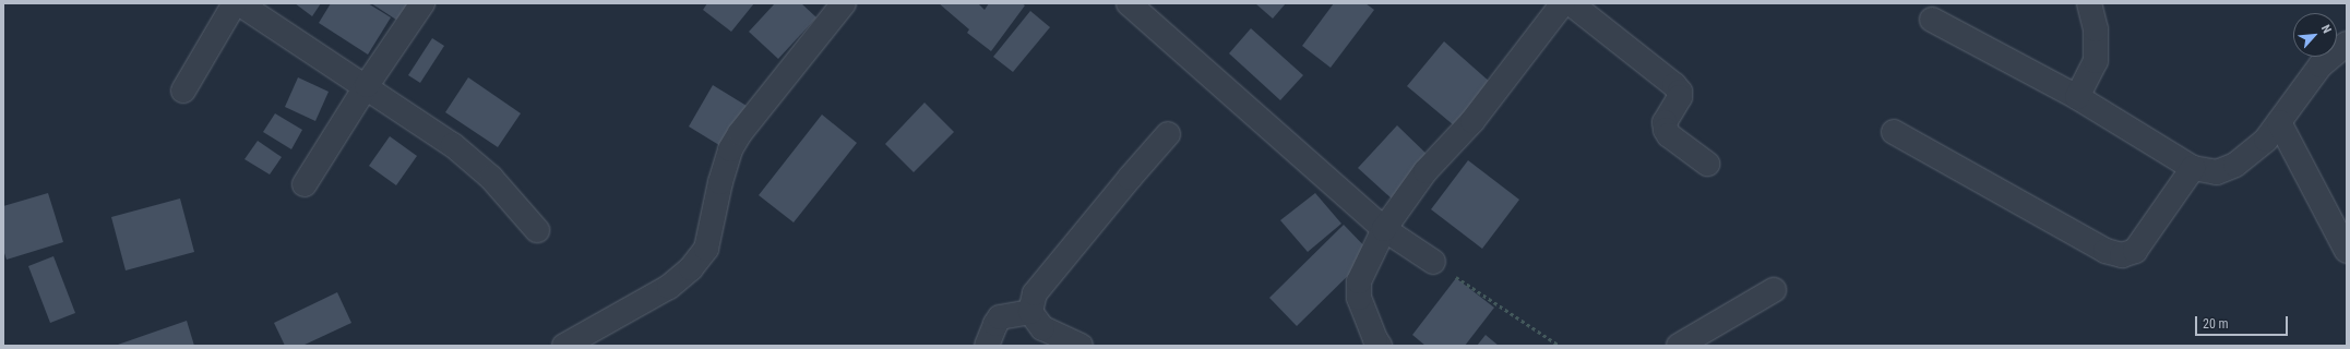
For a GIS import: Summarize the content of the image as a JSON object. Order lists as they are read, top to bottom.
{
  "scale_bar": "20 m",
  "north": "top right"
}
